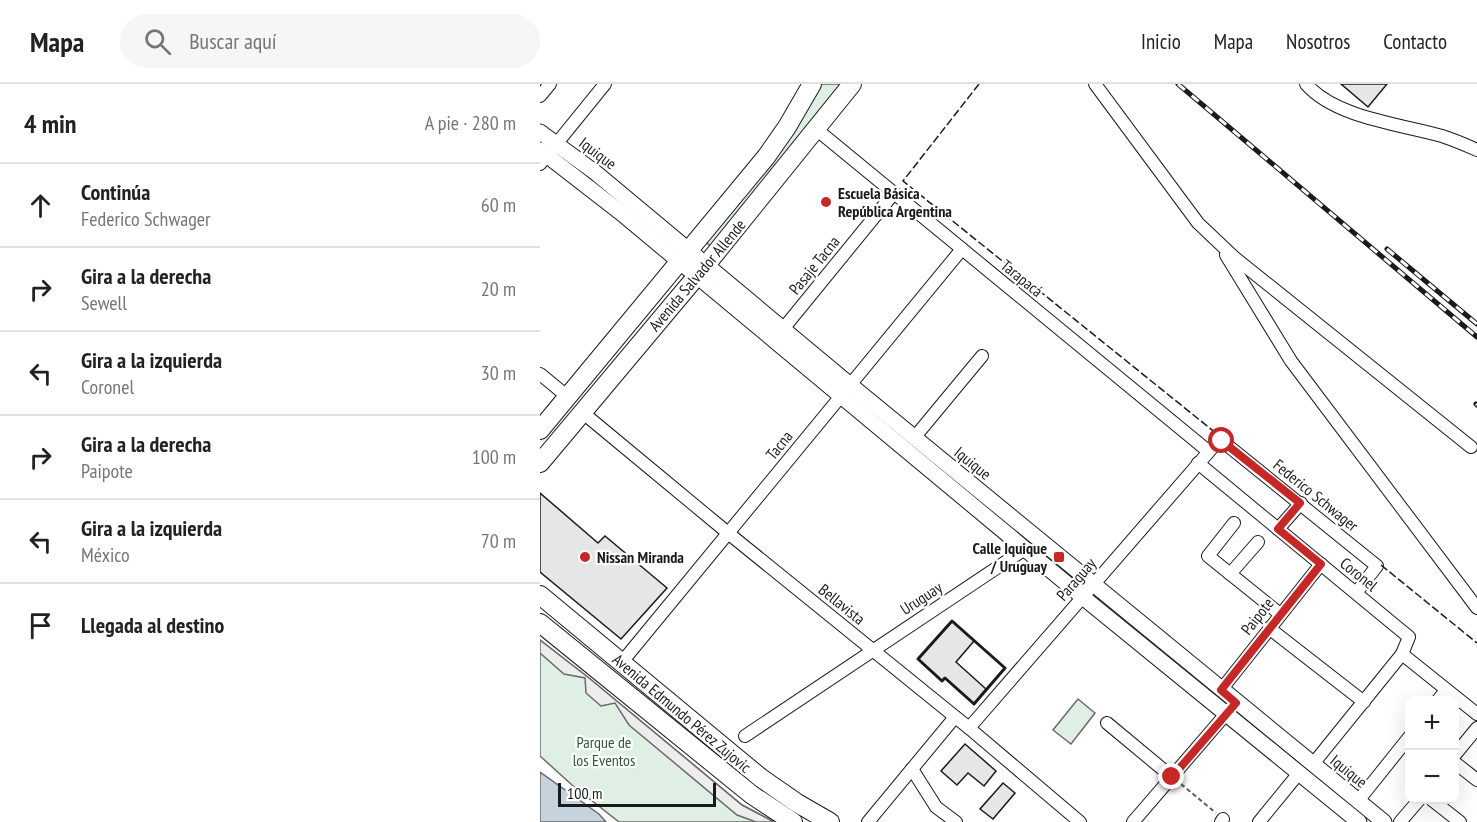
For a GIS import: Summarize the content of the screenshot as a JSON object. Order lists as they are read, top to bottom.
{
  "streets": {
    "highway": ["Avenida Salvador Allende", "Avenida Edmundo Pérez Zujovic"],
    "main road": ["Iquique"],
    "street": [
      "Pasaje Tacna",
      "Tarapacá",
      "Tacna",
      "Federico Schwager",
      "Coronel",
      "Paraguay",
      "Uruguay",
      "Bellavista",
      "Paipote"
    ]
  },
  "crossings": [
    ["Iquique", "Pasaje Tacna"],
    ["Iquique", "Avenida Salvador Allende"],
    ["Iquique", "Tacna"],
    ["Iquique", "Paraguay"],
    ["Iquique", "Uruguay"],
    ["Iquique", "Paipote"],
    ["Pasaje Tacna", "Tarapacá"],
    ["Avenida Salvador Allende", "Tarapacá"],
    ["Avenida Salvador Allende", "Bellavista"],
    ["Tarapacá", "Tacna"],
    ["Tarapacá", "Federico Schwager"],
    ["Tarapacá", "Paraguay"],
    ["Tacna", "Bellavista"],
    ["Tacna", "Avenida Edmundo Pérez Zujovic"],
    ["Federico Schwager", "Coronel"],
    ["Federico Schwager", "Paraguay"],
    ["Coronel", "Paraguay"],
    ["Coronel", "Paipote"],
    ["Paraguay", "Bellavista"],
    ["Uruguay", "Bellavista"]
  ],
  "parks": ["Parque de los Eventos"],
  "places": {
    "other": ["Escuela Básica República Argentina", "Nissan Miranda"],
    "transit": ["Calle Iquique / Uruguay"]
  },
  "scale_bar": "100 m",
  "page": {
    "header": "Mapa",
    "search": "Buscar aquí",
    "nav": [
      "Inicio",
      "Mapa",
      "Nosotros",
      "Contacto"
    ],
    "heading": ["4 min", "A pie · 280 m"],
    "list": [
      ["Continúa", "Federico Schwager", "60 m"],
      ["Gira a la derecha", "Sewell", "20 m"],
      ["Gira a la izquierda", "Coronel", "30 m"],
      ["Gira a la derecha", "Paipote", "100 m"],
      ["Gira a la izquierda", "México", "70 m"],
      "Llegada al destino"
    ],
    "map_buttons": ["+", "−"],
    "scale": "100 m"
  }
}
